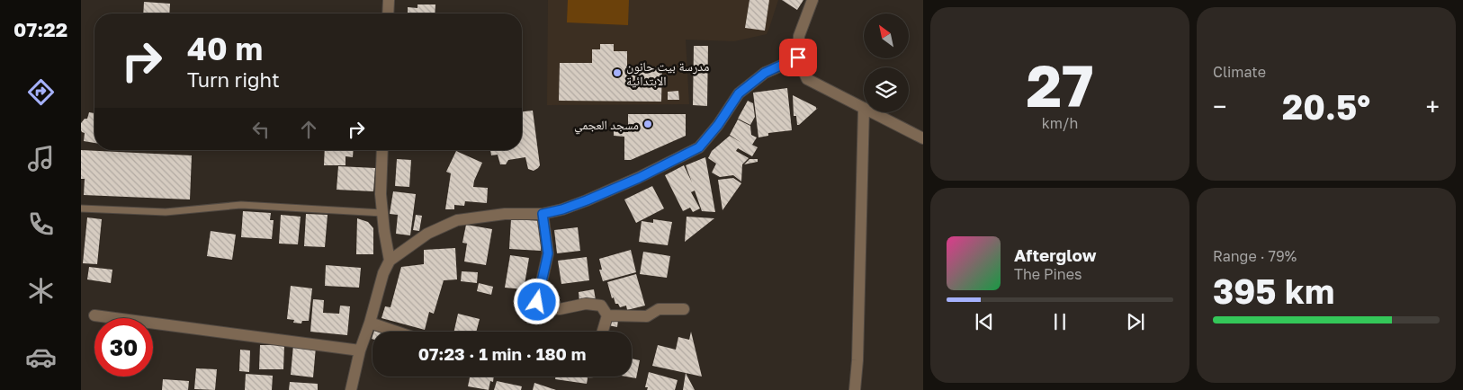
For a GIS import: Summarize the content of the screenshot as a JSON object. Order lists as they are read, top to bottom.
{
  "places": ["مدرسة بيت حانون الابتدائية", "مسجد العجمي"],
  "north": "top left",
  "page": {
    "tabs": "07:22",
    "tile": [
      ["27", "km/h"],
      "Climate",
      ["Range · 79%", "395 km"]
    ],
    "turn": ["40 m", "Turn right"],
    "heat": ["−", "20.5°", "+"],
    "song": ["Afterglow", "The Pines"],
    "limit": "30",
    "trip": "07:23 · 1 min · 180 m"
  }
}
